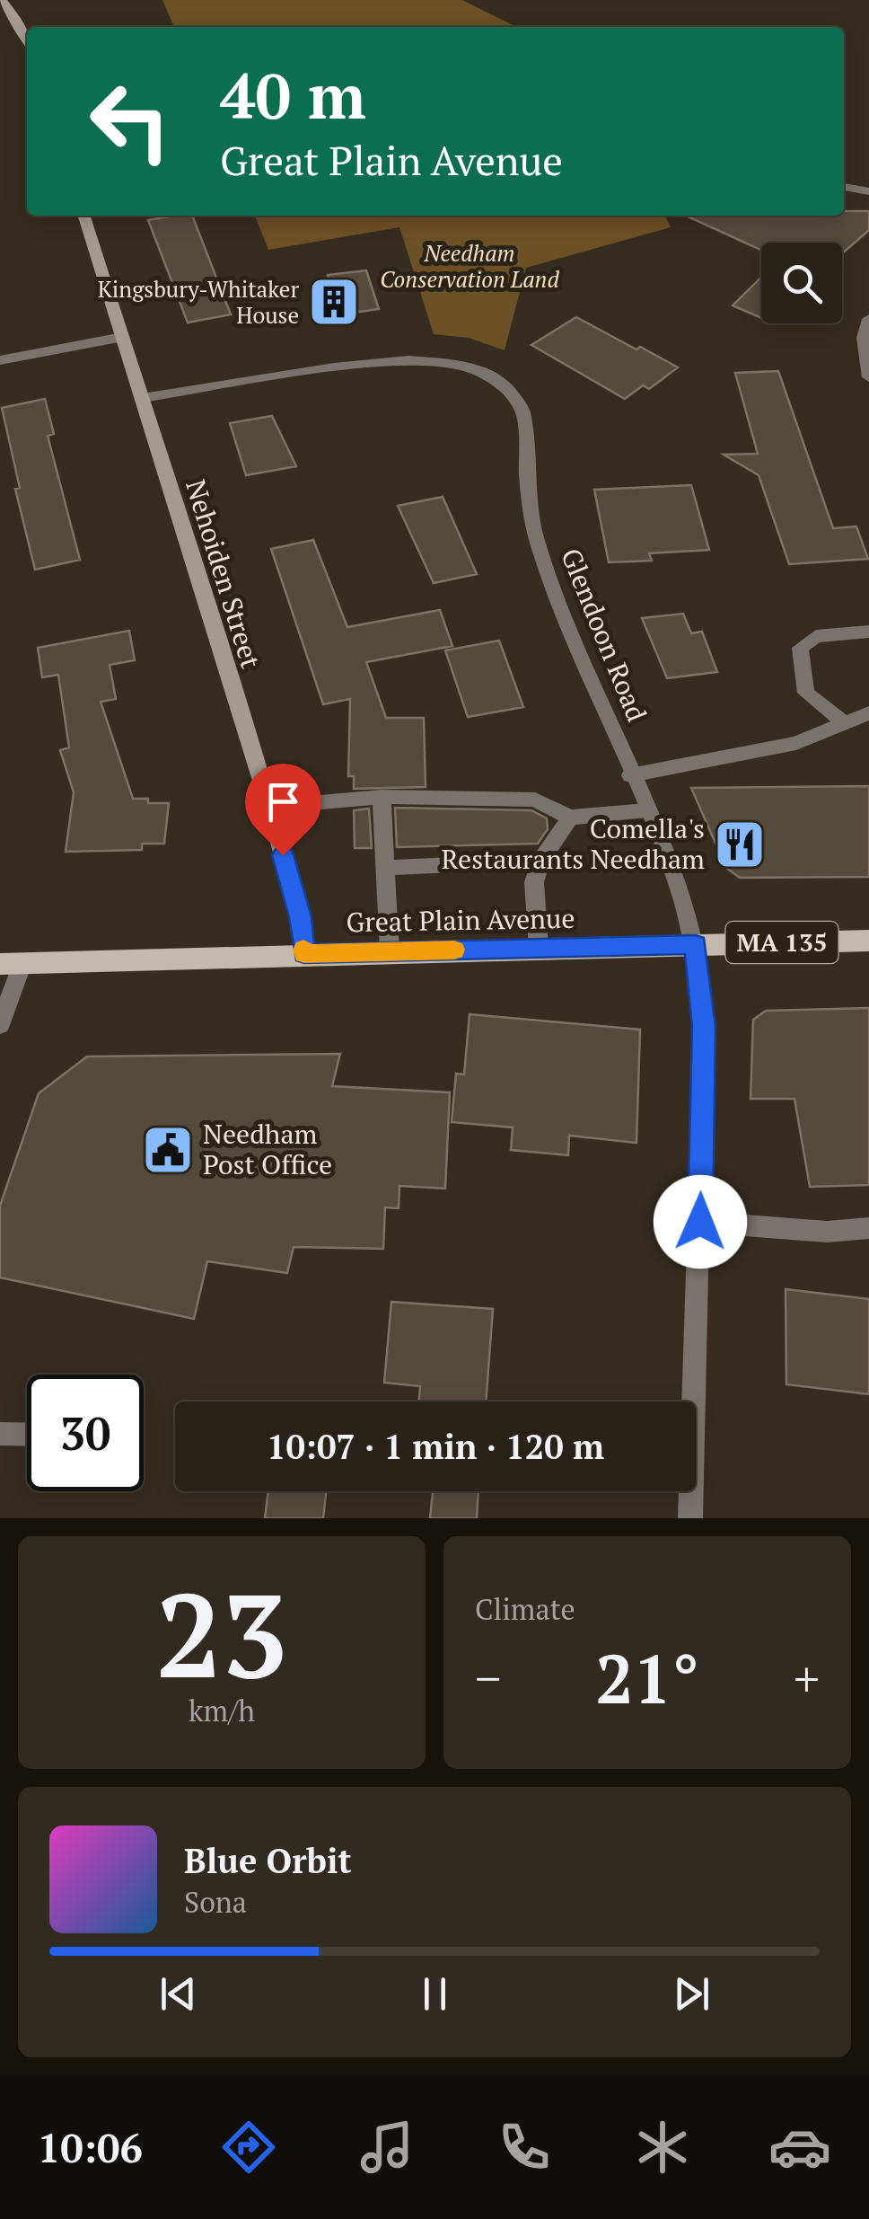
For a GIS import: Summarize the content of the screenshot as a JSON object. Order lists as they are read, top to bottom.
{
  "streets": {
    "main road": ["Great Plain Avenue", "MA 135"],
    "street": ["Nehoiden Street", "Glendoon Road"]
  },
  "crossings": [
    ["Nehoiden Street", "Glendoon Road"],
    ["Nehoiden Street", "Great Plain Avenue"],
    ["Glendoon Road", "Great Plain Avenue"]
  ],
  "parks": ["Needham Conservation Land"],
  "places": {
    "building": ["Kingsbury-Whitaker House"],
    "restaurant": ["Comella's Restaurants Needham"],
    "public building": ["Needham Post Office"]
  },
  "page": {
    "turn": ["40 m", "Great Plain Avenue"],
    "limit": "30",
    "trip": "10:07 · 1 min · 120 m",
    "tile": [
      ["23", "km/h"],
      "Climate"
    ],
    "heat": ["−", "21°", "+"],
    "song": ["Blue Orbit", "Sona"],
    "tabs": "10:06"
  }
}
